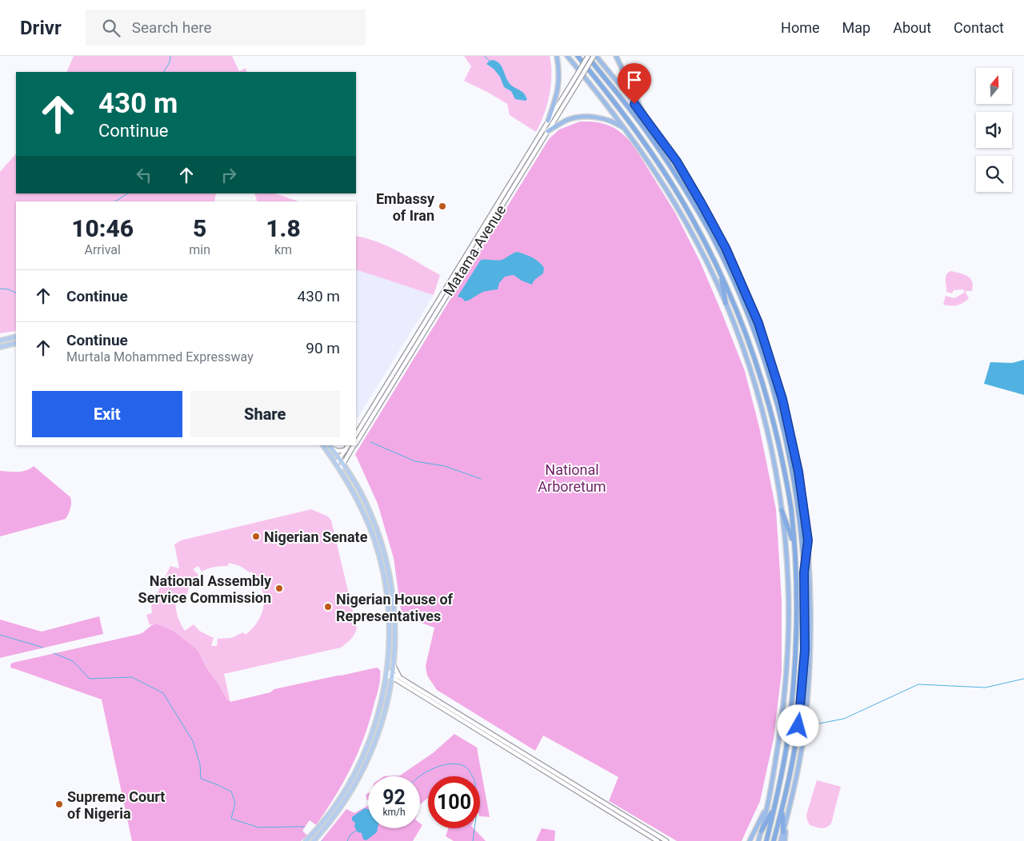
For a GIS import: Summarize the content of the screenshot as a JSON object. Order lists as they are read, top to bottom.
{
  "streets": {
    "main road": ["Matama Avenue"]
  },
  "parks": ["National Arboretum"],
  "places": [
    "Embassy of Iran",
    "Nigerian Senate",
    "National Assembly Service Commission",
    "Nigerian House of Representatives",
    "Supreme Court of Nigeria"
  ],
  "north": "top",
  "page": {
    "header": "Drivr",
    "search": "Search here",
    "nav": [
      "Home",
      "Map",
      "About",
      "Contact"
    ],
    "turn": ["430 m", "Continue"],
    "eta": [
      "10:46",
      "Arrival",
      "5",
      "min",
      "1.8",
      "km"
    ],
    "list": [
      {
        "name": "Continue",
        "value": "430 m"
      },
      {
        "name": "Continue",
        "note": "Murtala Mohammed Expressway",
        "value": "90 m"
      }
    ],
    "buttons": ["Exit", "Share"],
    "speed": "92 km/h",
    "limit": "100"
  }
}
